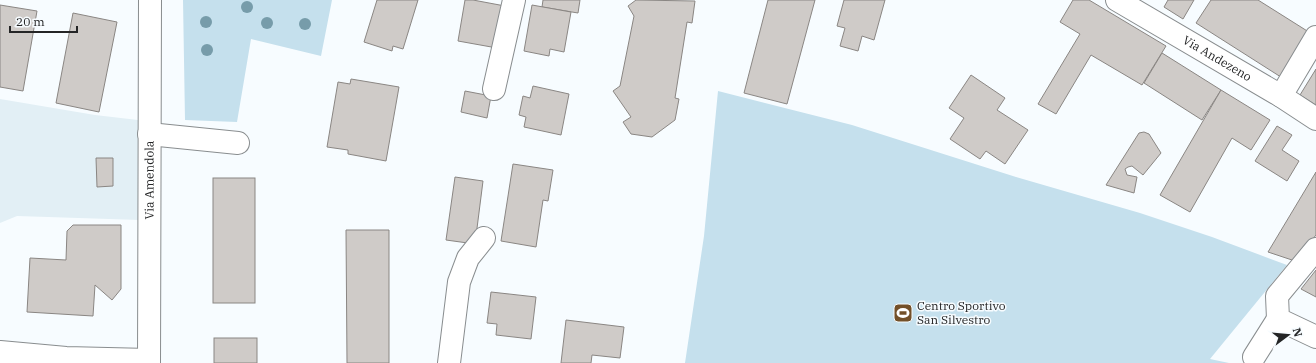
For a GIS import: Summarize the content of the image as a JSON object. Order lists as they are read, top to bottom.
{
  "streets": {
    "street": ["Via Andezeno", "Via Amendola"]
  },
  "places": {
    "sports": ["Centro Sportivo San Silvestro"]
  },
  "scale_bar": "20 m",
  "north": "right"
}
